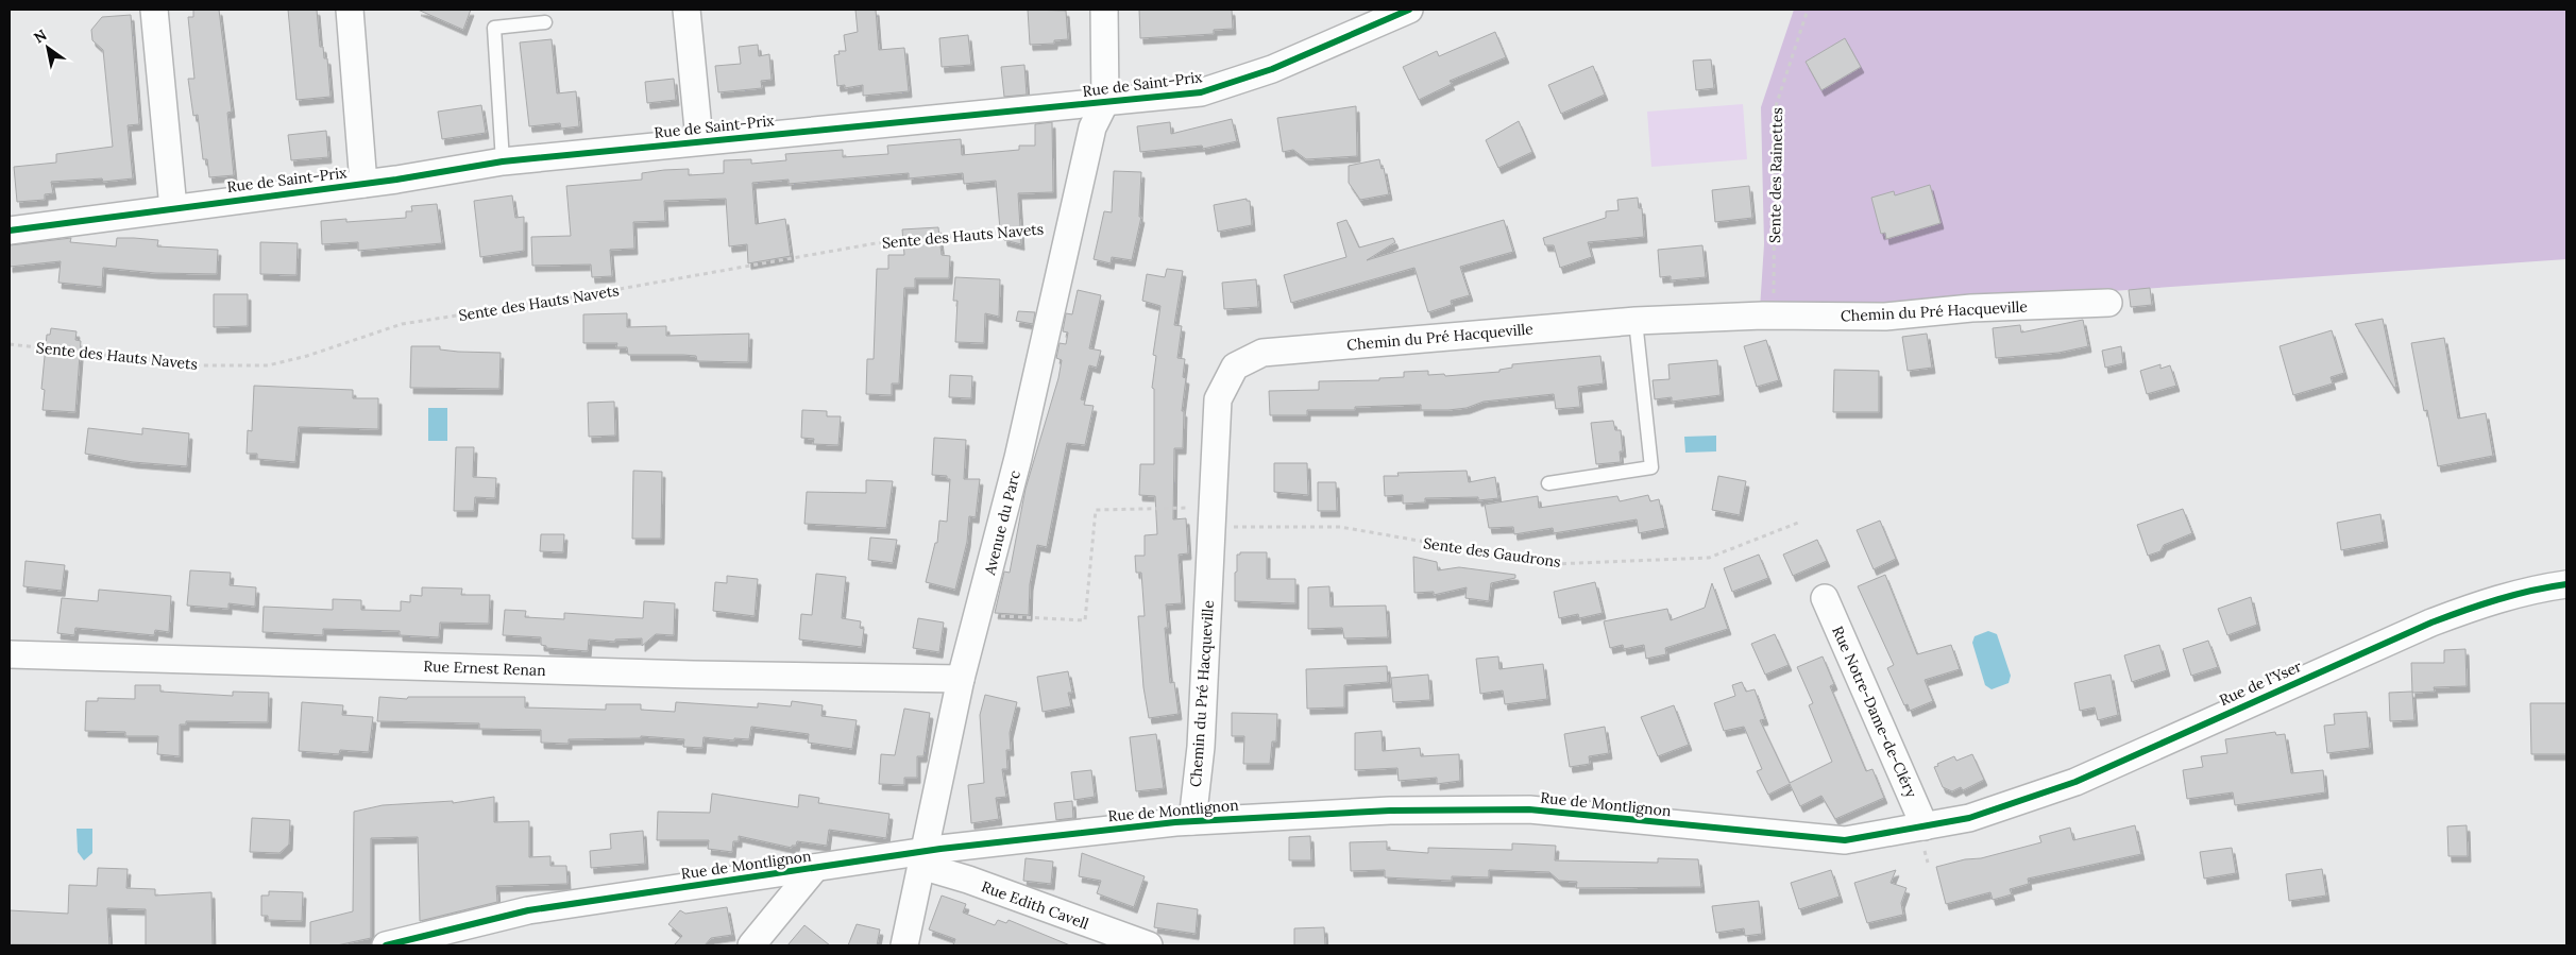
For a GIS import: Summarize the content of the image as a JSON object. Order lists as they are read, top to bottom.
{
  "streets": {
    "street": [
      "Rue de Saint-Prix",
      "Chemin du Pré Hacqueville",
      "Avenue du Parc",
      "Rue Ernest Renan",
      "Rue de l'Yser",
      "Rue Notre-Dame-de-Cléry",
      "Rue de Montlignon",
      "Rue Edith Cavell"
    ],
    "path": ["Sente des Rainettes", "Sente des Hauts Navets", "Sente des Gaudrons"]
  },
  "crossings": [
    ["Rue de Saint-Prix", "Avenue du Parc"],
    ["Sente des Rainettes", "Chemin du Pré Hacqueville"],
    ["Sente des Hauts Navets", "Avenue du Parc"],
    ["Chemin du Pré Hacqueville", "Sente des Gaudrons"],
    ["Chemin du Pré Hacqueville", "Rue de Montlignon"],
    ["Avenue du Parc", "Sente des Gaudrons"],
    ["Avenue du Parc", "Rue Ernest Renan"],
    ["Avenue du Parc", "Rue de Montlignon"],
    ["Avenue du Parc", "Rue Edith Cavell"],
    ["Rue de l'Yser", "Rue de Montlignon"],
    ["Rue Notre-Dame-de-Cléry", "Rue de Montlignon"],
    ["Rue de Montlignon", "Rue Edith Cavell"]
  ],
  "north": "top left"
}
